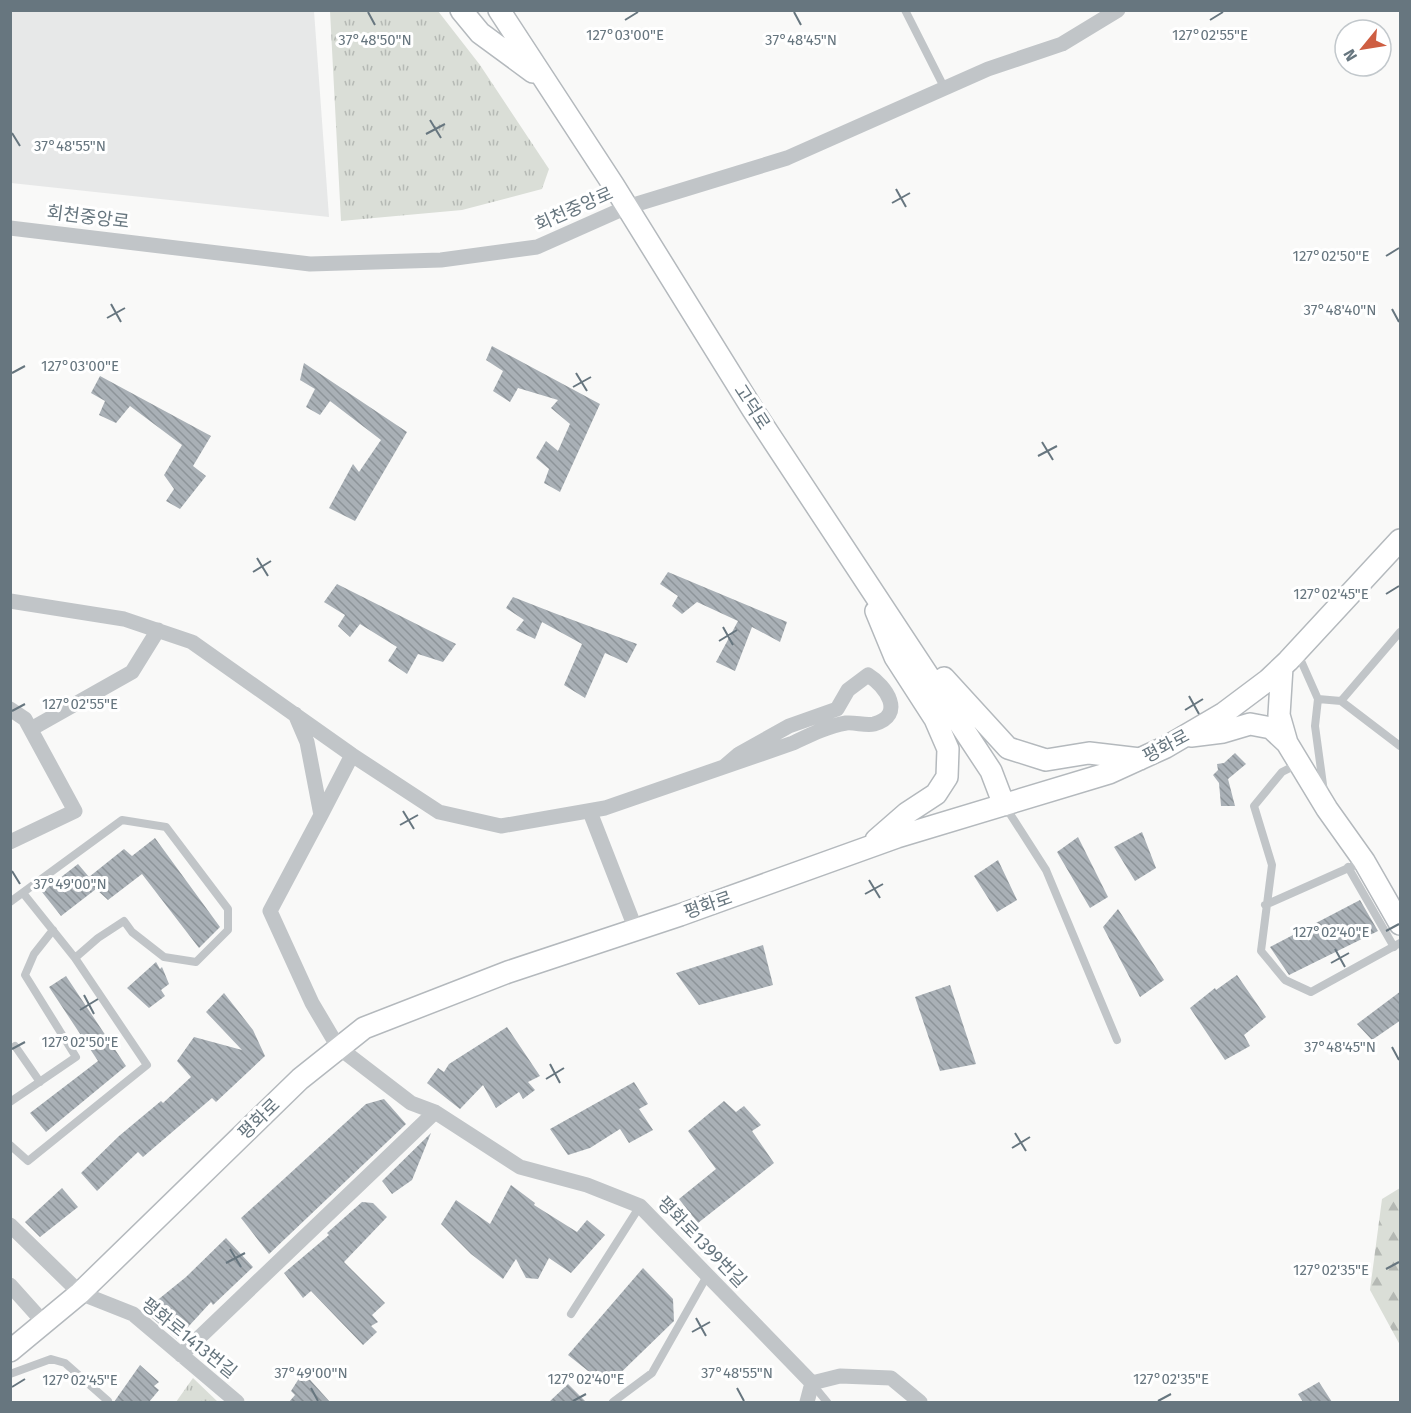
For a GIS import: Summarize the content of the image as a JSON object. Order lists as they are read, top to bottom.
{
  "streets": {
    "main road": ["고덕로", "평화로"],
    "street": ["회천중앙로", "평화로1399번길", "평화로1413번길"]
  },
  "crossings": [
    ["회천중앙로", "고덕로"],
    ["고덕로", "평화로"],
    ["평화로", "평화로1399번길"],
    ["평화로", "평화로1413번길"]
  ],
  "north": "bottom left",
  "coordinates": [
    "127°03'00\"E",
    "127°02'55\"E",
    "37°48'45\"N",
    "37°48'50\"N",
    "37°48'55\"N",
    "127°02'50\"E",
    "37°48'40\"N",
    "127°02'45\"E",
    "37°49'00\"N",
    "127°02'40\"E",
    "127°02'35\"E"
  ]
}
